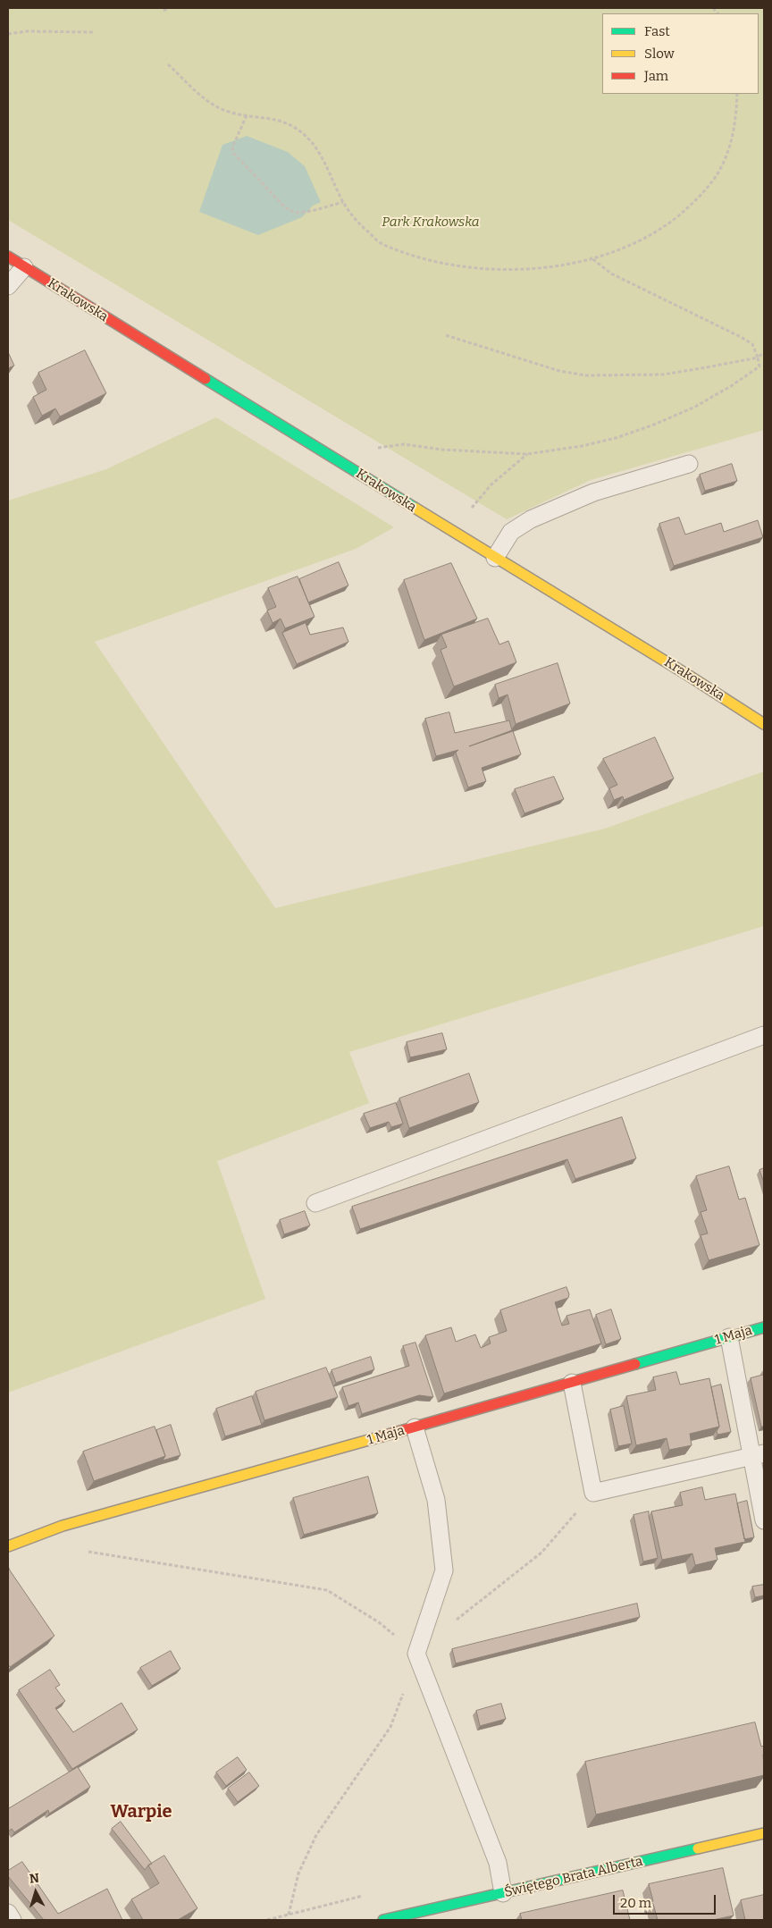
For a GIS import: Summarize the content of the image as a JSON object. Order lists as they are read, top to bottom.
{
  "streets": {
    "street": ["Krakowska", "1 Maja", "Świętego Brata Alberta"]
  },
  "districts": ["Warpie"],
  "parks": ["Park Krakowska"],
  "legend": ["Fast", "Slow", "Jam"],
  "scale_bar": "20 m",
  "north": "top"
}
